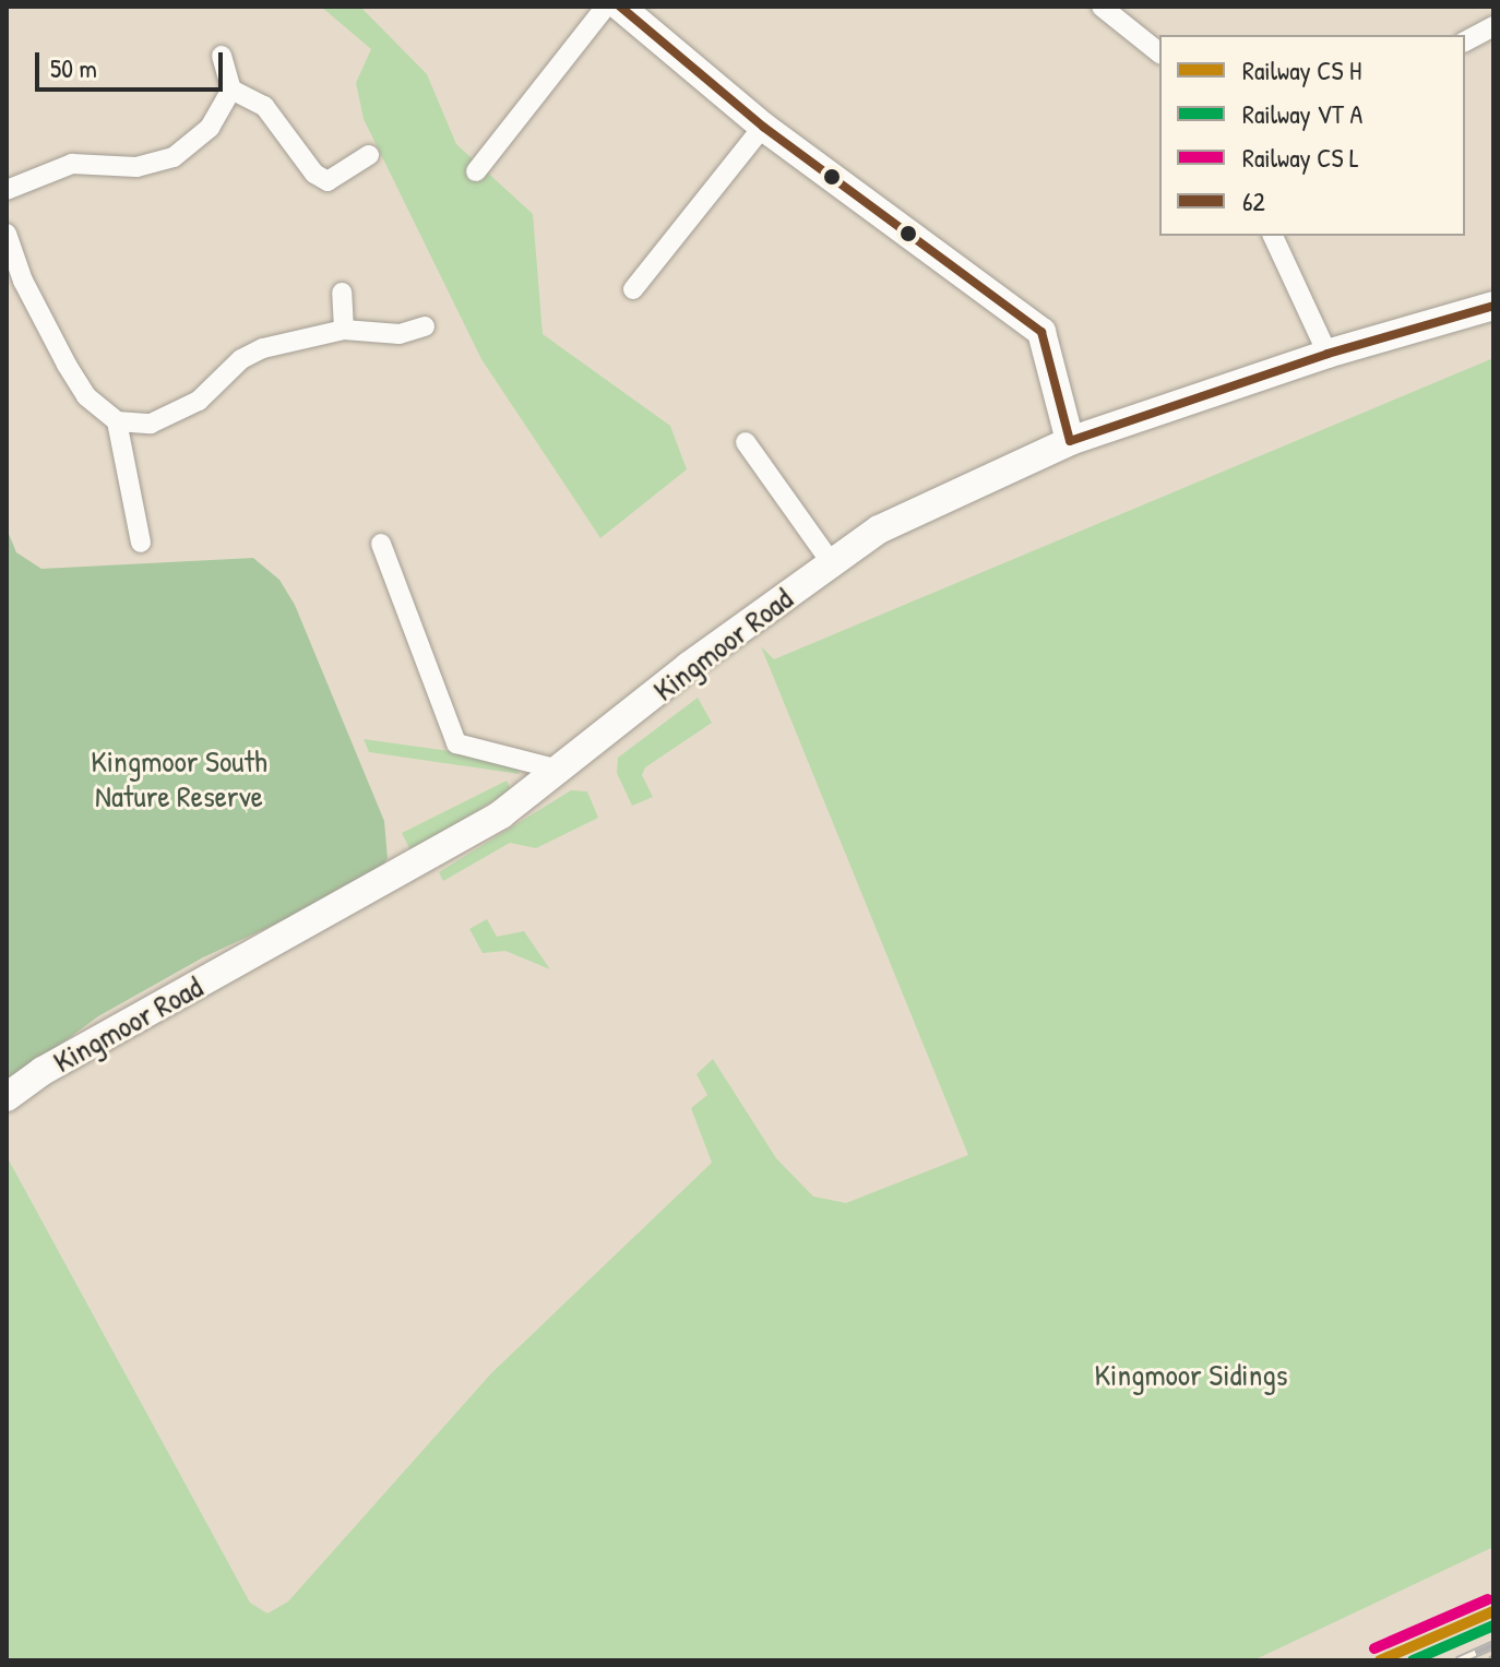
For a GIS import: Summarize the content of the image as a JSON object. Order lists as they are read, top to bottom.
{
  "streets": {
    "street": ["Kingmoor Road"]
  },
  "parks": ["Kingmoor South Nature Reserve", "Kingmoor Sidings"],
  "lines": ["transit line 62"],
  "legend": [
    "Railway CS H",
    "Railway VT A",
    "Railway CS L",
    "62"
  ],
  "scale_bar": "50 m"
}
